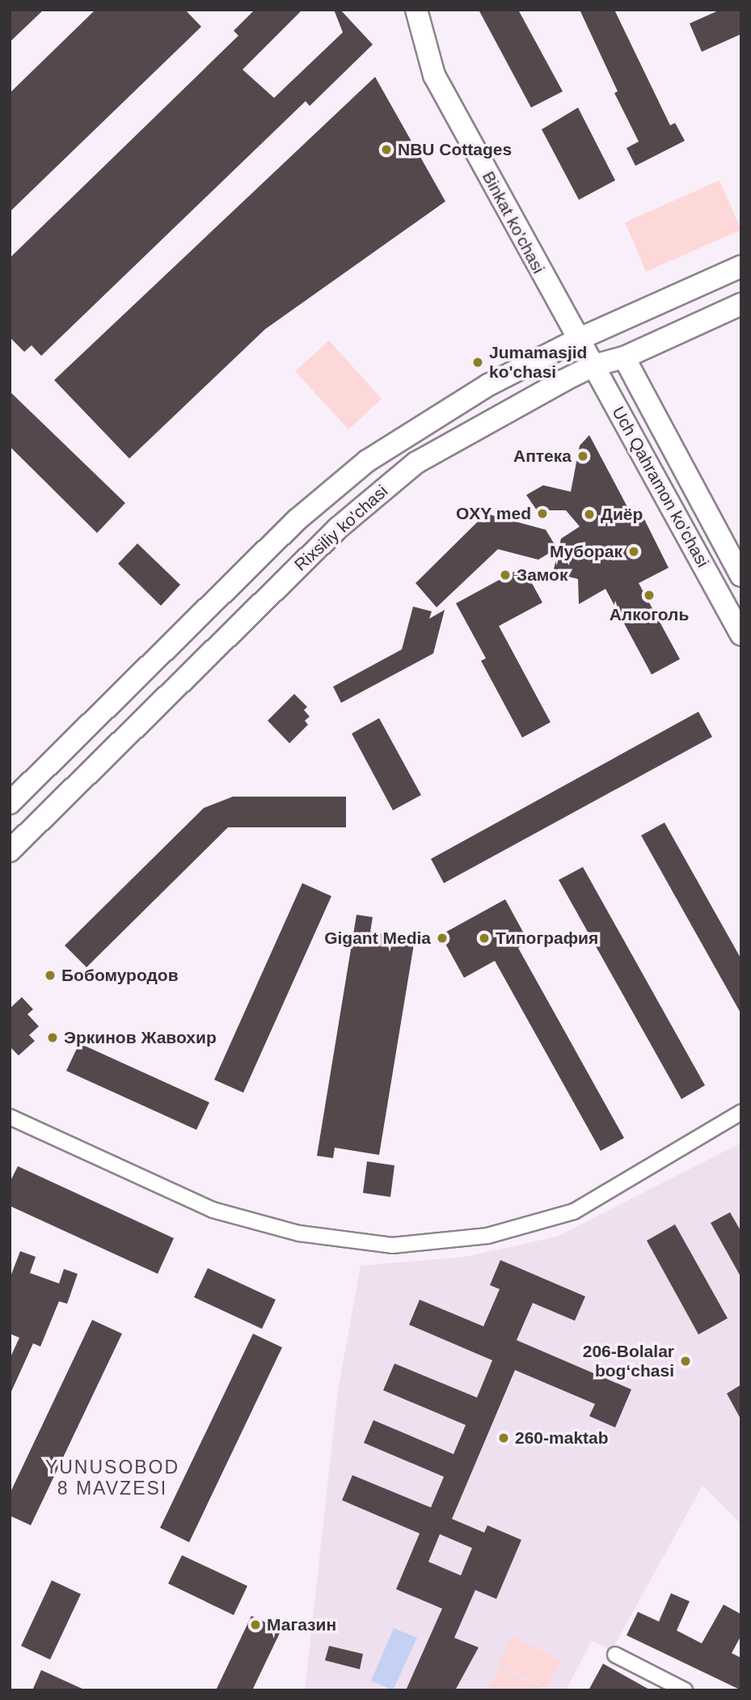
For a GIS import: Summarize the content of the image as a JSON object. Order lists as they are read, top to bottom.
{
  "streets": {
    "main road": ["Binkat ko'chasi", "Uch Qahramon ko'chasi", "Rixsiliy ko'chasi"]
  },
  "crossings": [
    ["Binkat ko'chasi", "Uch Qahramon ko'chasi"],
    ["Binkat ko'chasi", "Rixsiliy ko'chasi"],
    ["Uch Qahramon ko'chasi", "Rixsiliy ko'chasi"]
  ],
  "districts": ["YUNUSOBOD 8 MAVZESI"],
  "places": [
    "NBU Cottages",
    "Jumamasjid ko'chasi",
    "Аптека",
    "OXY med",
    "Диёр",
    "Муборак",
    "Замок",
    "Алкоголь",
    "Gigant Media",
    "Типография",
    "Бобомуродов",
    "Эркинов Жавохир",
    "206-Bolalar bogʻchasi",
    "260-maktab",
    "Магазин"
  ]
}
